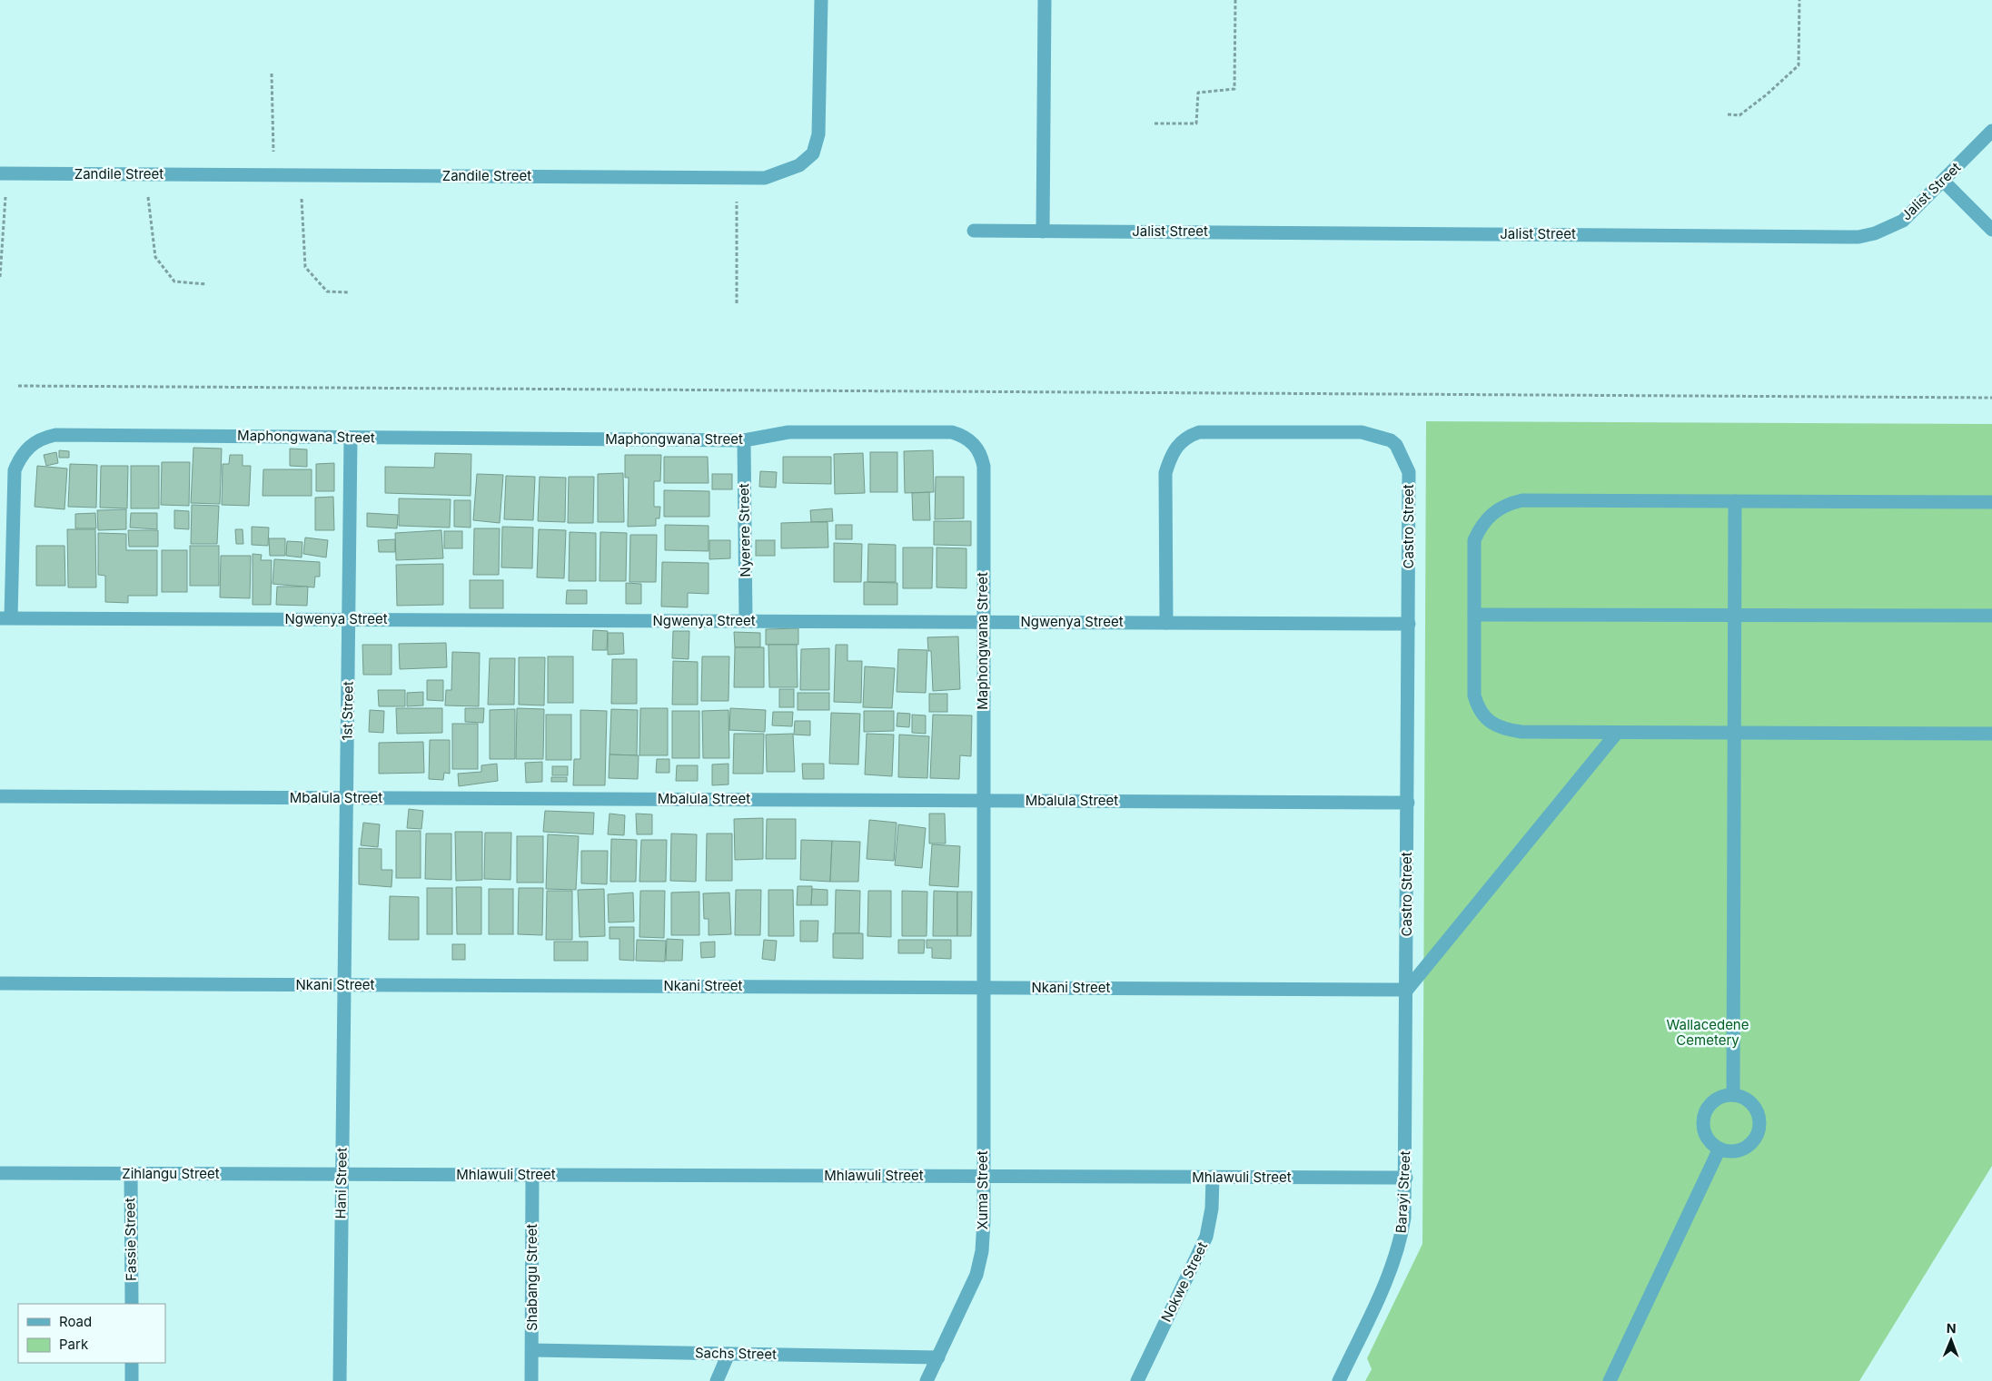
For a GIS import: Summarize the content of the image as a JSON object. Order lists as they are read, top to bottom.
{
  "streets": {
    "street": [
      "Zandile Street",
      "Jalist Street",
      "Maphongwana Street",
      "Castro Street",
      "Nyerere Street",
      "Ngwenya Street",
      "1st Street",
      "Mbalula Street",
      "Nkani Street",
      "Zihlangu Street",
      "Mhlawuli Street",
      "Hani Street",
      "Xuma Street",
      "Barayi Street",
      "Fassie Street",
      "Shabangu Street",
      "Nokwe Street",
      "Sachs Street"
    ]
  },
  "crossings": [
    ["Maphongwana Street", "Nyerere Street"],
    ["Maphongwana Street", "Ngwenya Street"],
    ["Maphongwana Street", "1st Street"],
    ["Maphongwana Street", "Mbalula Street"],
    ["Maphongwana Street", "Nkani Street"],
    ["Maphongwana Street", "Xuma Street"],
    ["Castro Street", "Ngwenya Street"],
    ["Castro Street", "Mbalula Street"],
    ["Castro Street", "Nkani Street"],
    ["Castro Street", "Barayi Street"],
    ["Nyerere Street", "Ngwenya Street"],
    ["Ngwenya Street", "1st Street"],
    ["1st Street", "Mbalula Street"],
    ["1st Street", "Nkani Street"],
    ["1st Street", "Hani Street"],
    ["Nkani Street", "Hani Street"],
    ["Nkani Street", "Xuma Street"],
    ["Nkani Street", "Barayi Street"],
    ["Zihlangu Street", "Mhlawuli Street"],
    ["Zihlangu Street", "Hani Street"],
    ["Zihlangu Street", "Fassie Street"],
    ["Mhlawuli Street", "Hani Street"],
    ["Mhlawuli Street", "Xuma Street"],
    ["Mhlawuli Street", "Barayi Street"],
    ["Mhlawuli Street", "Shabangu Street"],
    ["Mhlawuli Street", "Nokwe Street"],
    ["Xuma Street", "Sachs Street"],
    ["Shabangu Street", "Sachs Street"]
  ],
  "parks": ["Wallacedene Cemetery"],
  "legend": ["Road", "Park"],
  "north": "top"
}
